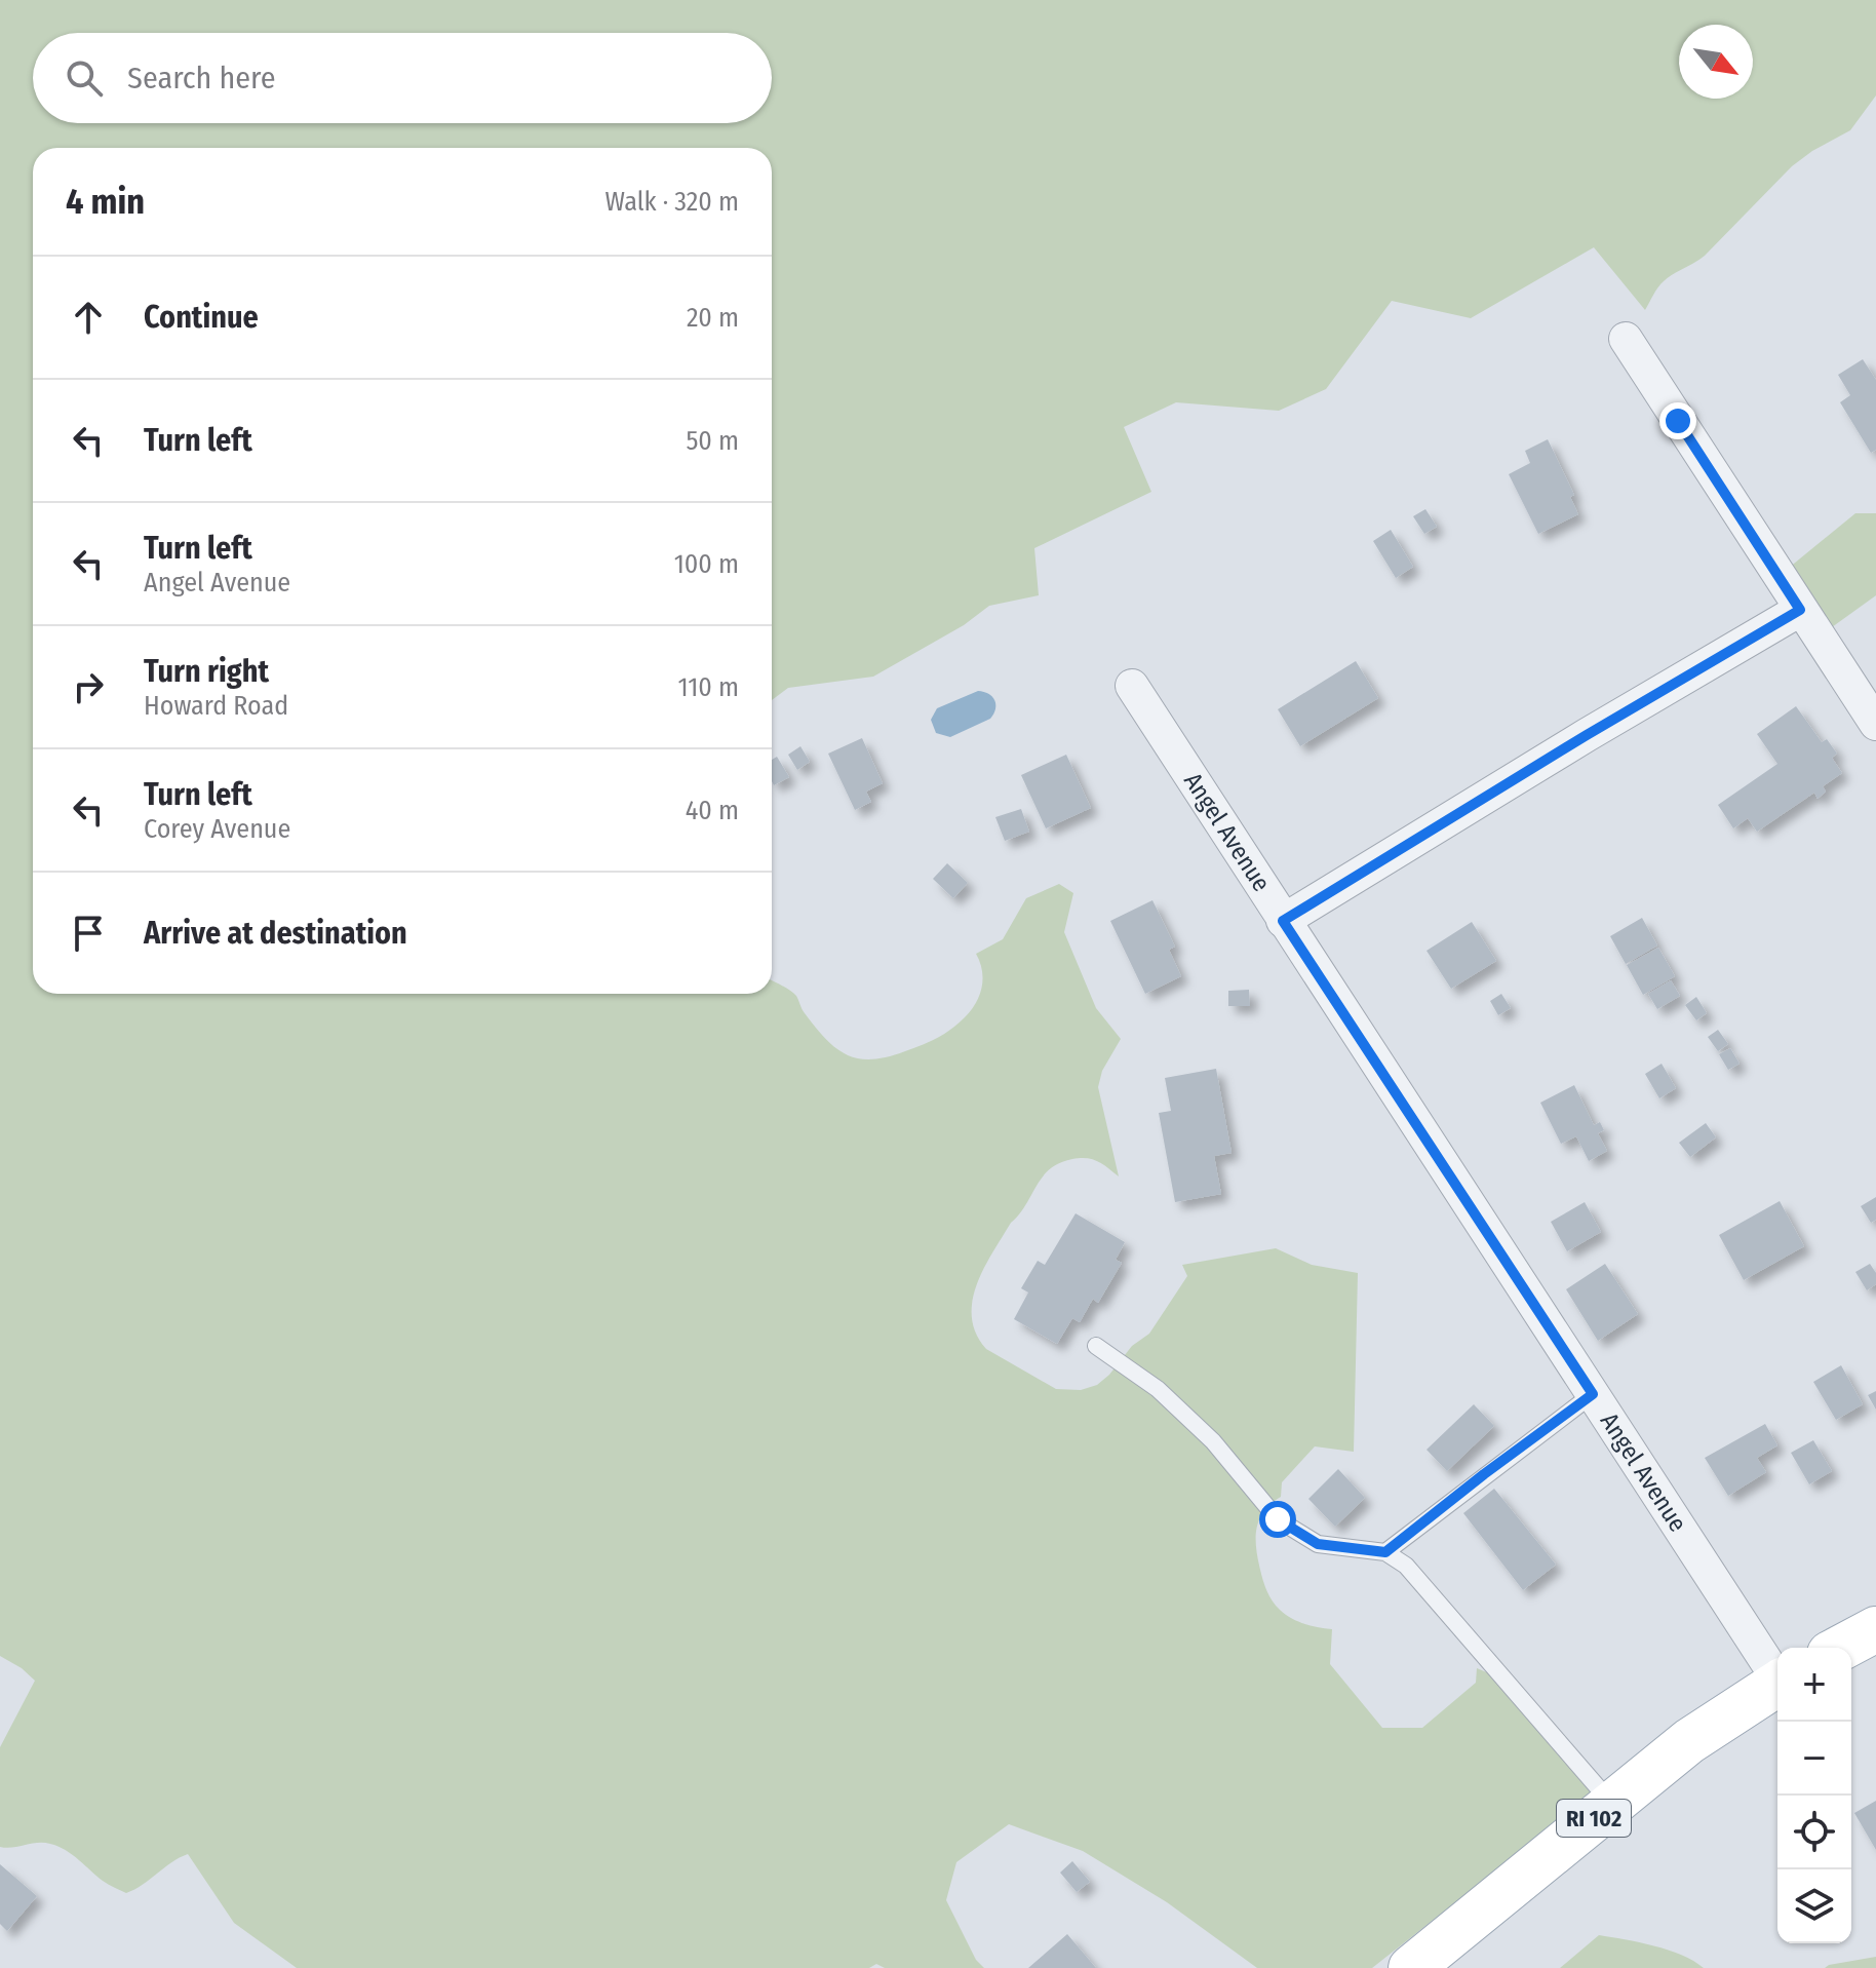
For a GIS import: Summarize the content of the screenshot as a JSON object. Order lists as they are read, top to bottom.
{
  "streets": {
    "main road": ["RI 102"],
    "street": ["Angel Avenue"]
  },
  "north": "bottom right",
  "page": {
    "search": "Search here",
    "heading": ["4 min", "Walk · 320 m"],
    "list": [
      ["Continue", "20 m"],
      ["Turn left", "50 m"],
      ["Turn left", "Angel Avenue", "100 m"],
      ["Turn right", "Howard Road", "110 m"],
      ["Turn left", "Corey Avenue", "40 m"],
      "Arrive at destination"
    ],
    "map_buttons": ["+", "−"]
  }
}
